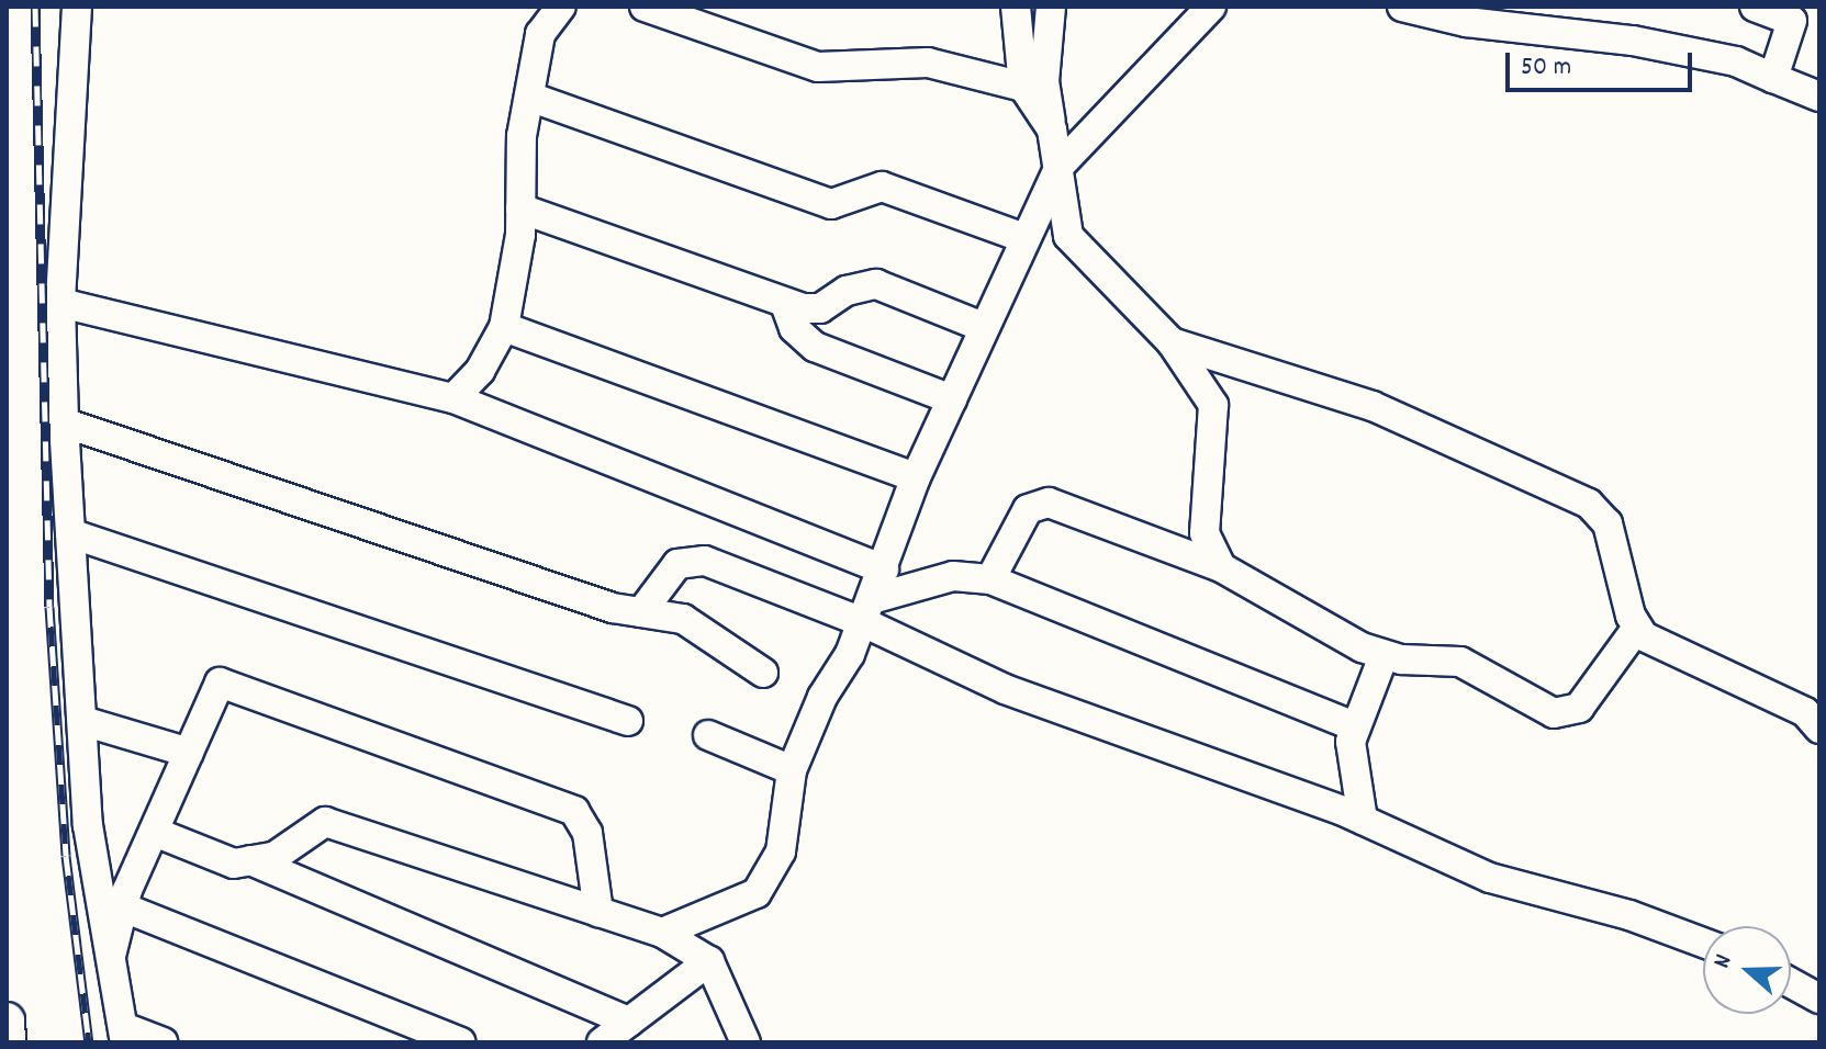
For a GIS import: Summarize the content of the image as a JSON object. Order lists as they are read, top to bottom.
{
  "scale_bar": "50 m",
  "north": "left"
}
